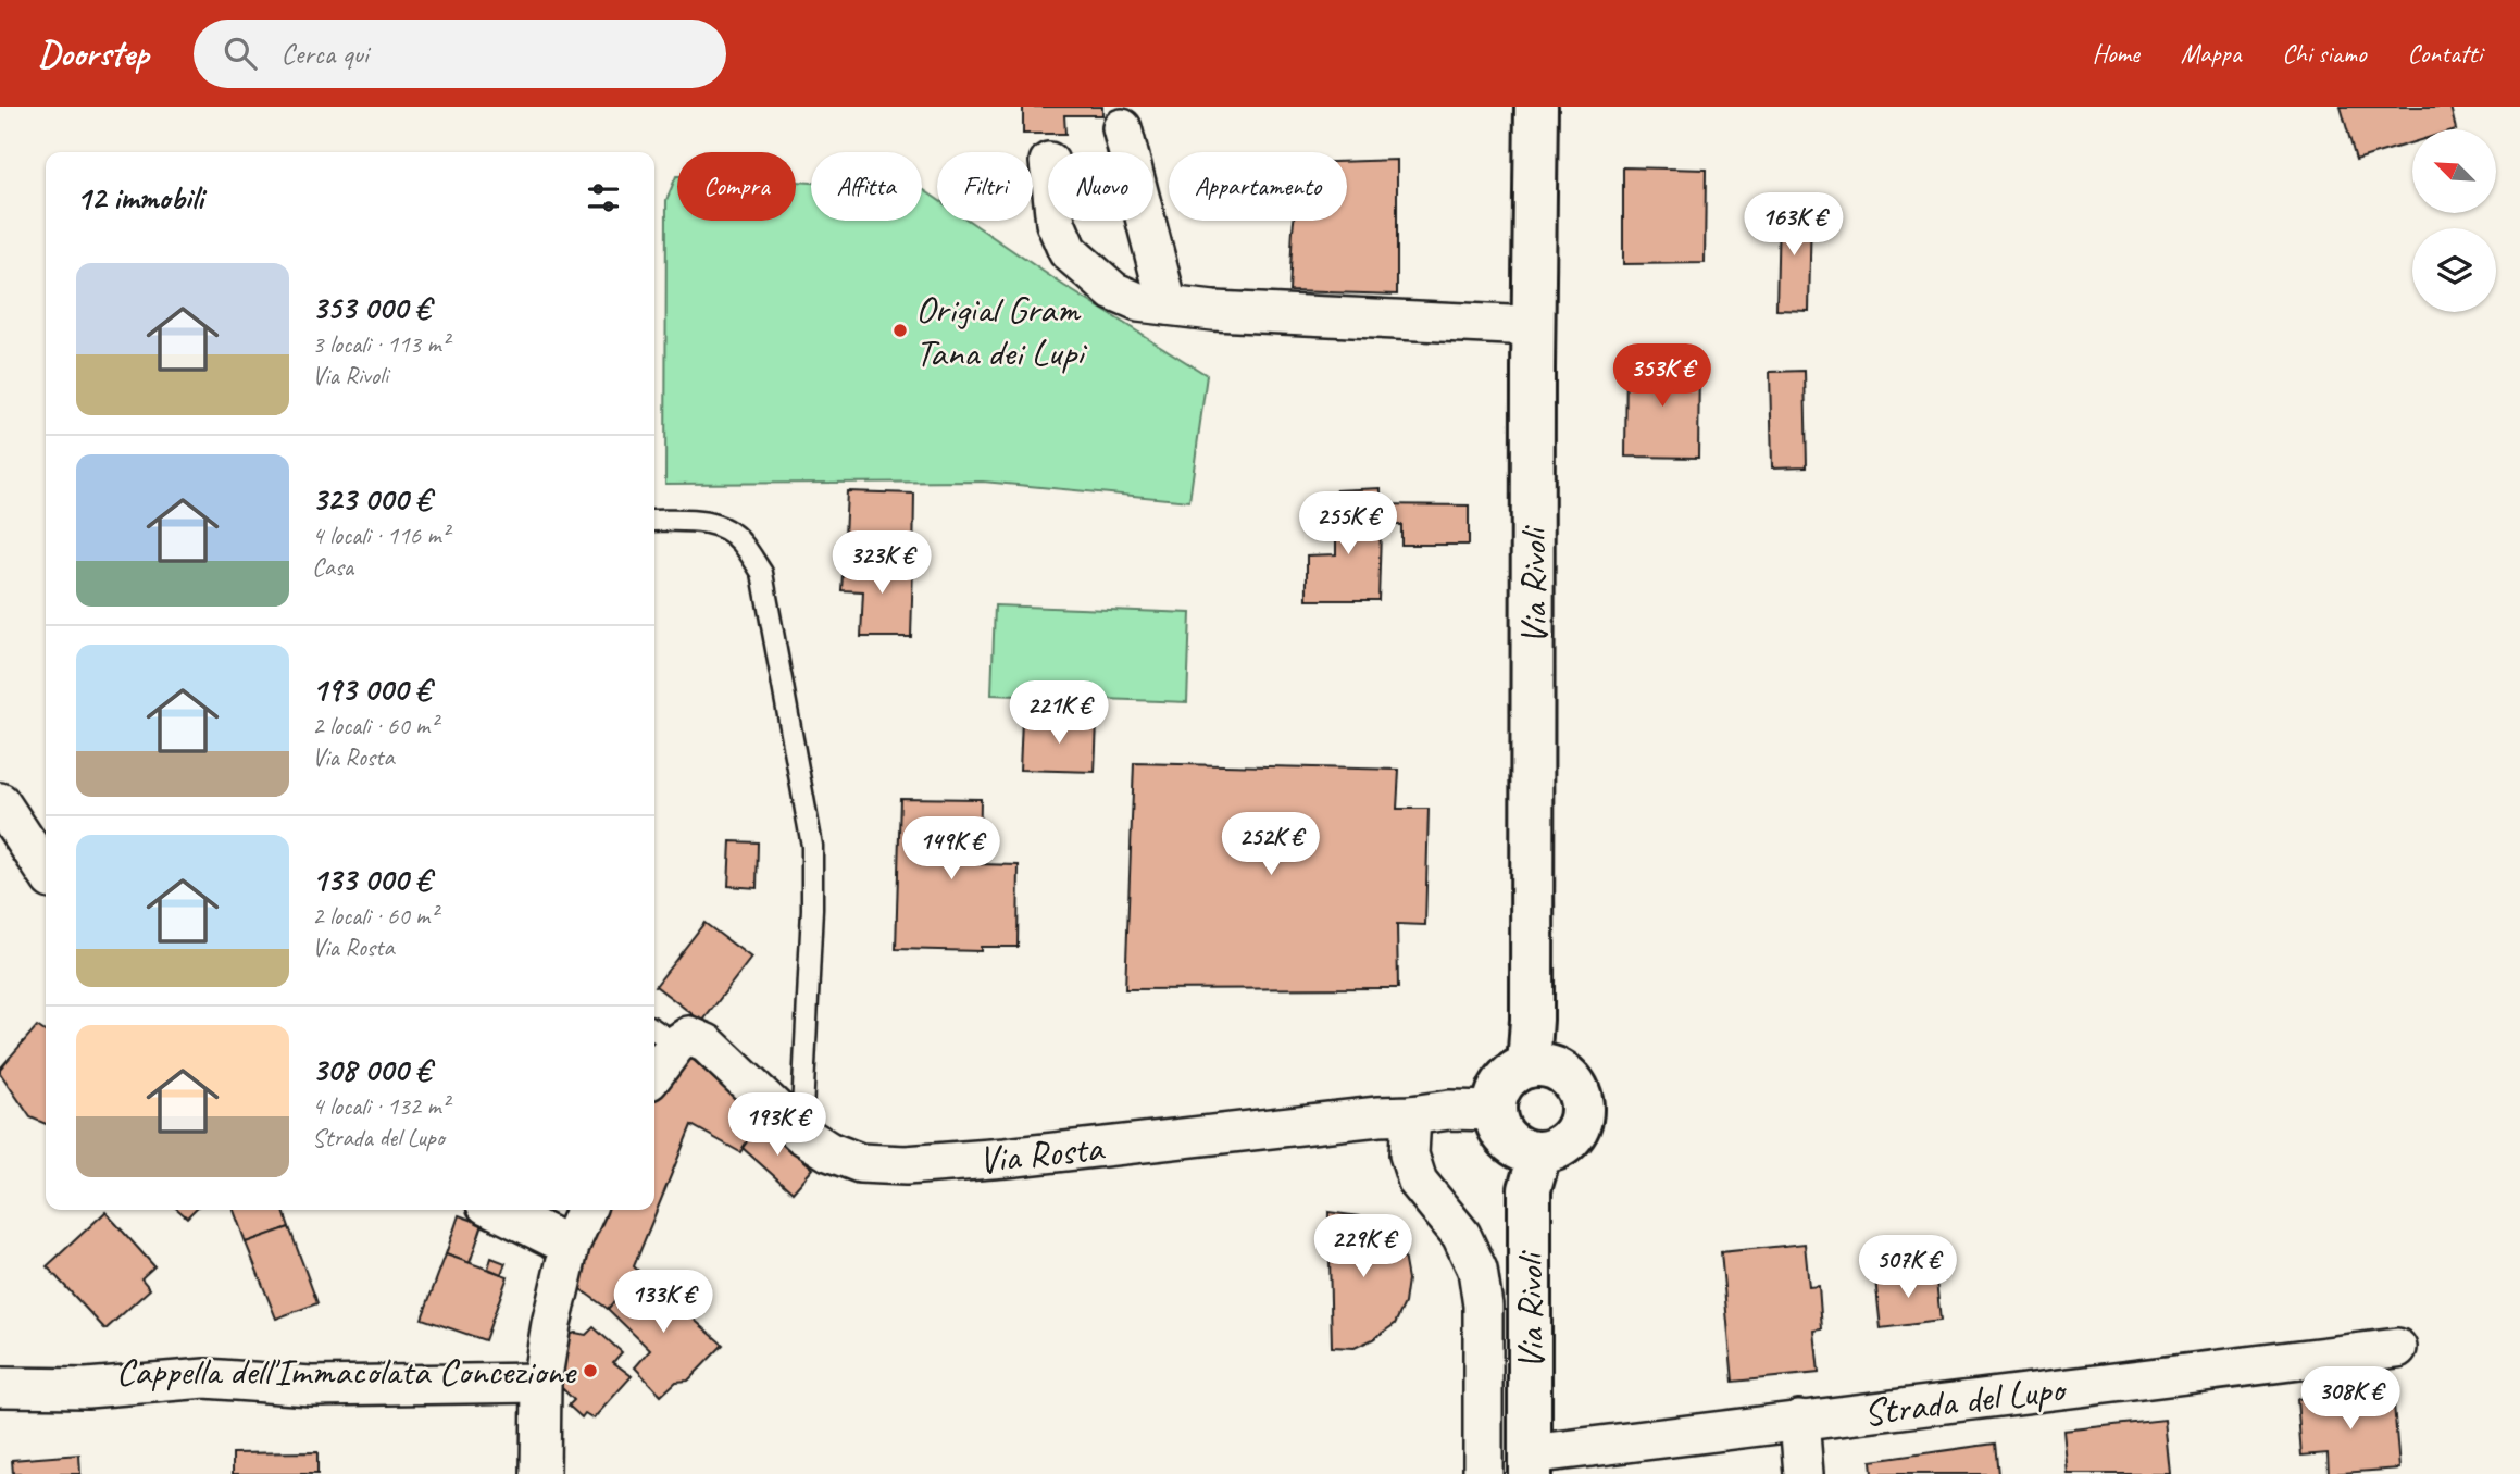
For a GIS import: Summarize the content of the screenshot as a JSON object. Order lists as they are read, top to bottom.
{
  "streets": {
    "street": ["Via Rivoli", "Via Rosta", "Strada del Lupo"]
  },
  "crossings": [
    ["Via Rivoli", "Via Rosta"],
    ["Via Rivoli", "Strada del Lupo"]
  ],
  "places": ["Origial Gram Tana dei Lupi", "Cappella dell'Immacolata Concezione"],
  "north": "top left",
  "page": {
    "header": "Doorstep",
    "search": "Cerca qui",
    "nav": [
      "Home",
      "Mappa",
      "Chi siamo",
      "Contatti"
    ],
    "chip": [
      "Compra",
      "Affitta",
      "Filtri",
      "Nuovo",
      "Appartamento"
    ],
    "heading": "12 immobili",
    "price": [
      "163K €",
      "353K €",
      "255K €",
      "323K €",
      "221K €",
      "252K €",
      "149K €",
      "193K €",
      "229K €",
      "507K €",
      "133K €",
      "308K €"
    ],
    "list": [
      {
        "name": "353 000 €",
        "note": "3 locali · 113 m² · Via Rivoli"
      },
      {
        "name": "323 000 €",
        "note": "4 locali · 116 m² · Casa"
      },
      {
        "name": "193 000 €",
        "note": "2 locali · 60 m² · Via Rosta"
      },
      {
        "name": "133 000 €",
        "note": "2 locali · 60 m² · Via Rosta"
      },
      {
        "name": "308 000 €",
        "note": "4 locali · 132 m² · Strada del Lupo"
      }
    ]
  }
}
